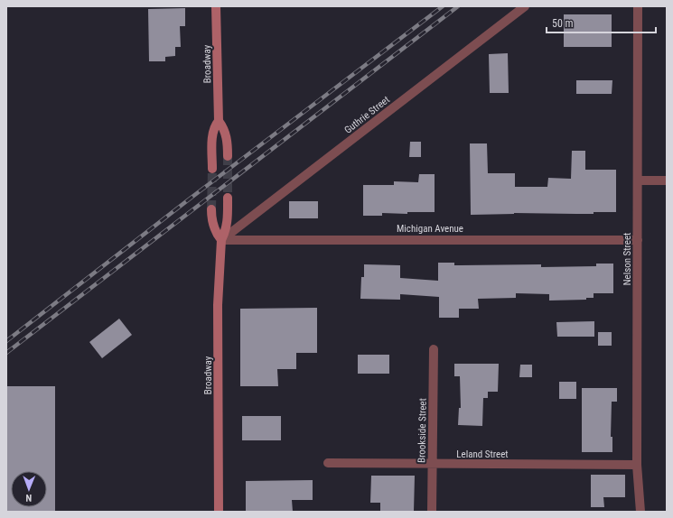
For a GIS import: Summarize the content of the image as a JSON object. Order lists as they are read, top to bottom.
{
  "streets": {
    "main road": ["Broadway"],
    "street": [
      "Guthrie Street",
      "Michigan Avenue",
      "Nelson Street",
      "Brookside Street",
      "Leland Street"
    ]
  },
  "crossings": [
    ["Broadway", "Guthrie Street"],
    ["Broadway", "Michigan Avenue"],
    ["Guthrie Street", "Michigan Avenue"],
    ["Michigan Avenue", "Nelson Street"],
    ["Nelson Street", "Leland Street"],
    ["Brookside Street", "Leland Street"]
  ],
  "scale_bar": "50 m",
  "north": "bottom"
}
